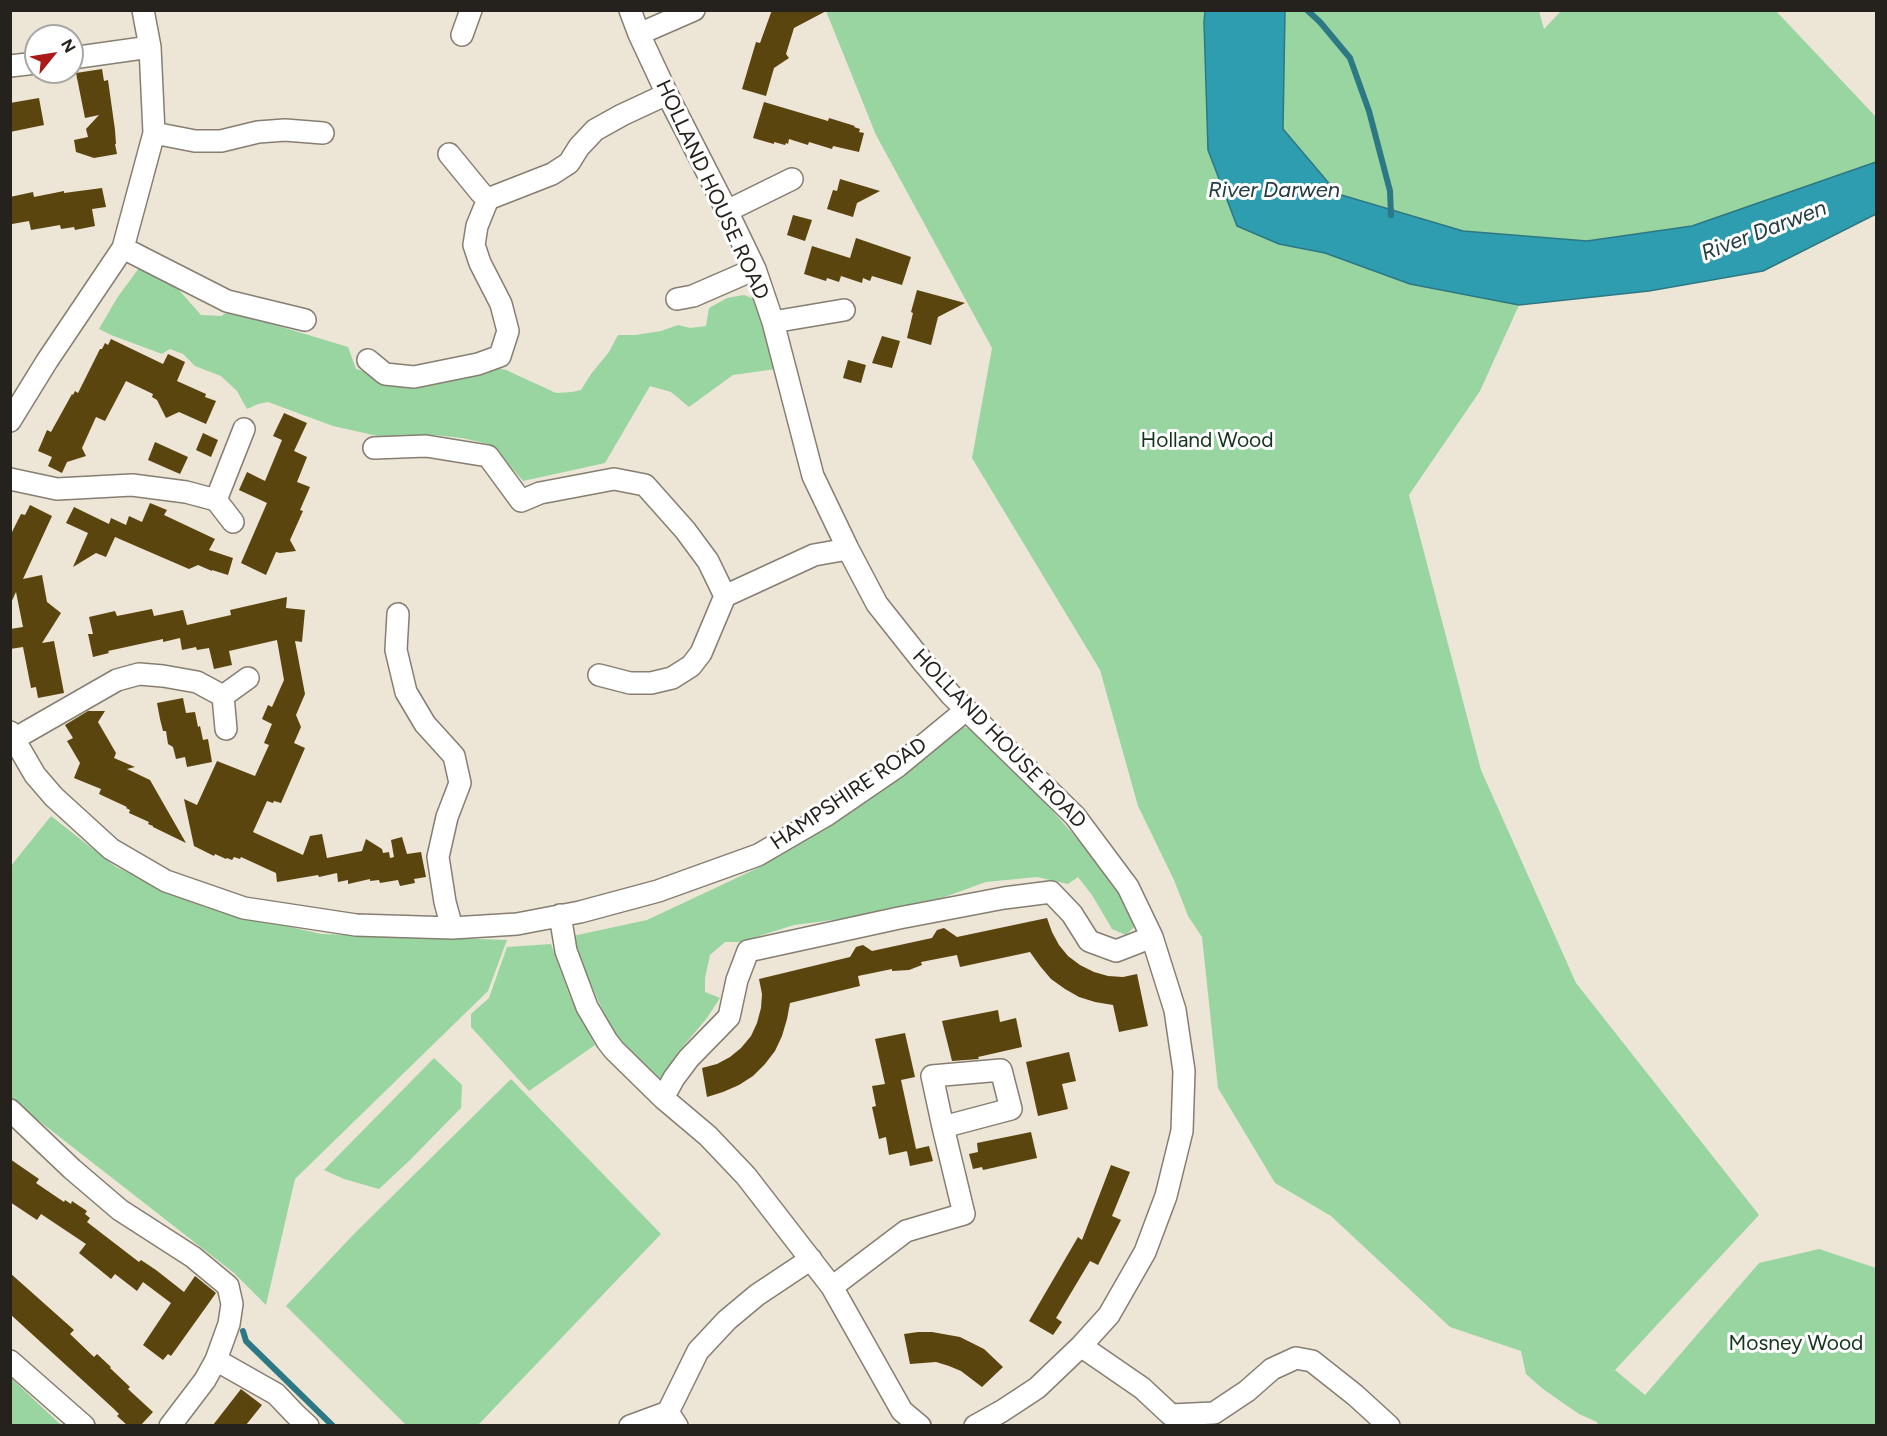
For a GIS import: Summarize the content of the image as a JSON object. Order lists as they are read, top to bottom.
{
  "streets": {
    "street": ["HOLLAND HOUSE ROAD", "HAMPSHIRE ROAD"]
  },
  "crossings": [
    ["HOLLAND HOUSE ROAD", "HAMPSHIRE ROAD"]
  ],
  "water": ["River Darwen"],
  "parks": ["Holland Wood", "Mosney Wood"],
  "north": "top right"
}
